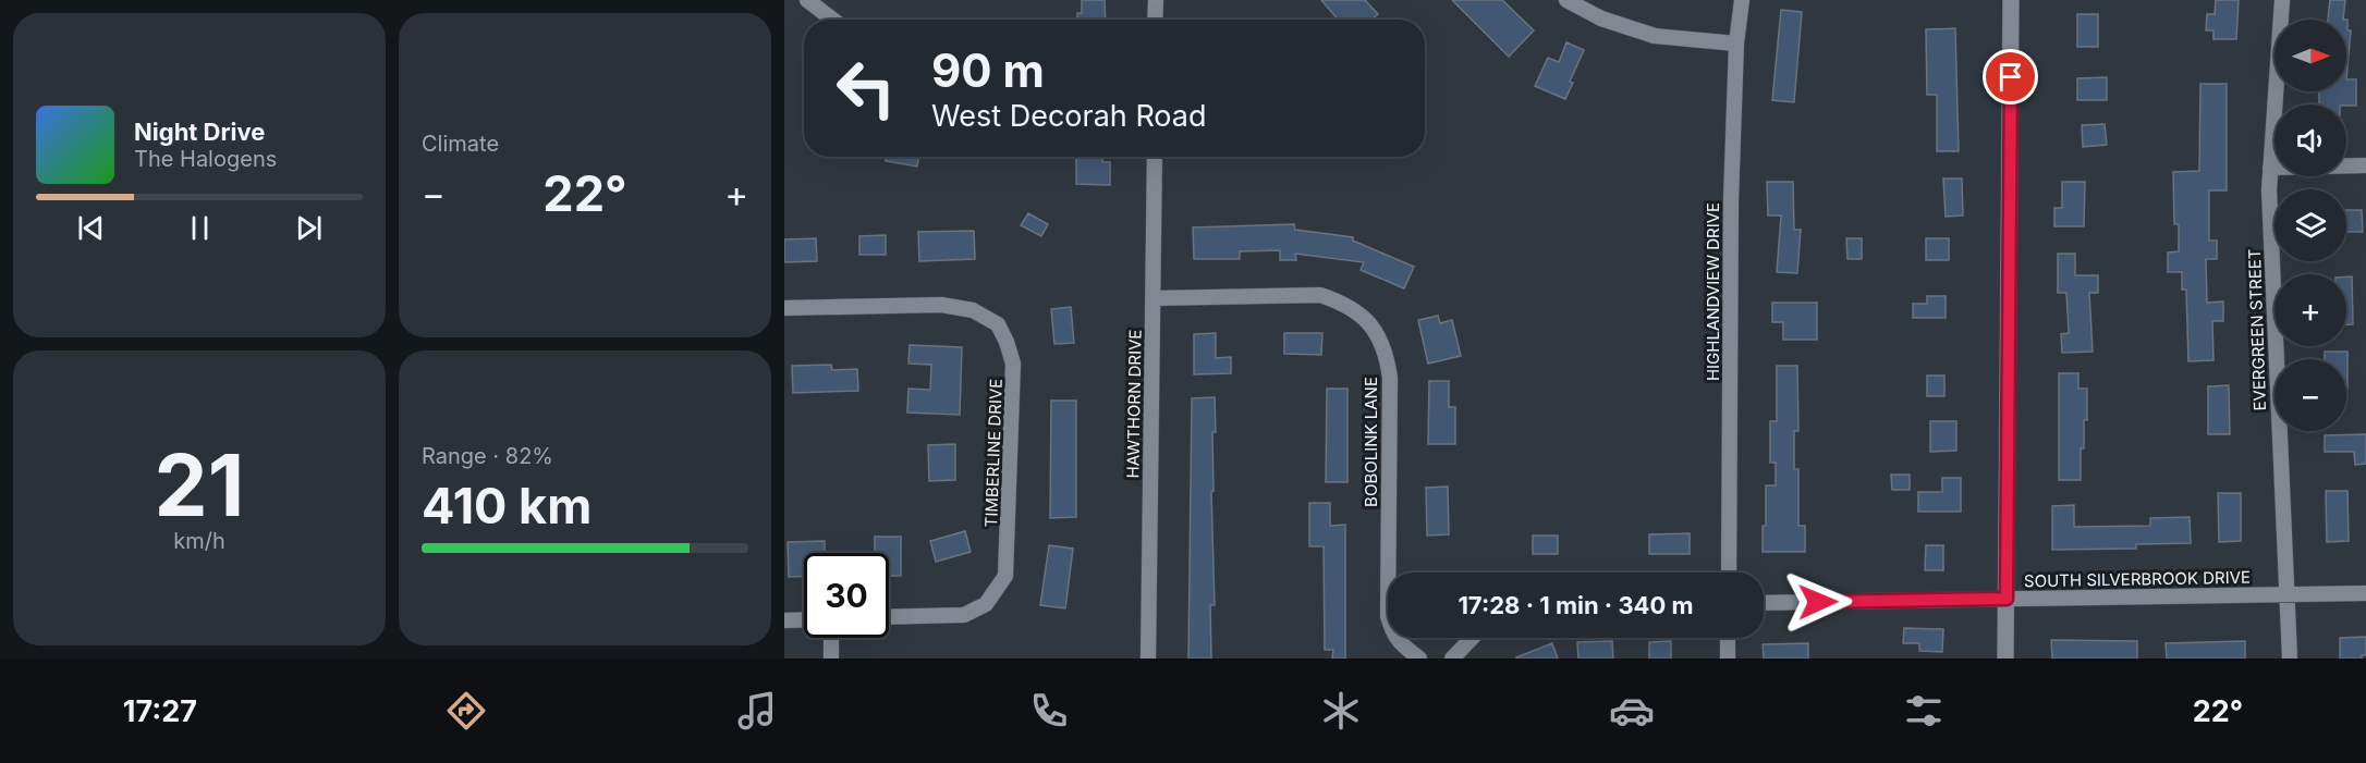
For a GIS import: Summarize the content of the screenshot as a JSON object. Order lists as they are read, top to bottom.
{
  "streets": {
    "street": [
      "HIGHLANDVIEW DRIVE",
      "EVERGREEN STREET",
      "HAWTHORN DRIVE",
      "BOBOLINK LANE",
      "TIMBERLINE DRIVE",
      "SOUTH SILVERBROOK DRIVE"
    ]
  },
  "crossings": [
    ["EVERGREEN STREET", "SOUTH SILVERBROOK DRIVE"],
    ["HAWTHORN DRIVE", "BOBOLINK LANE"]
  ],
  "north": "right",
  "page": {
    "tile": [
      "Climate",
      ["21", "km/h"],
      ["Range · 82%", "410 km"]
    ],
    "map_buttons": ["+", "−"],
    "turn": ["90 m", "West Decorah Road"],
    "song": ["Night Drive", "The Halogens"],
    "heat": ["−", "22°", "+"],
    "limit": "30",
    "trip": "17:28 · 1 min · 340 m",
    "tabs": ["17:27", "22°"]
  }
}
